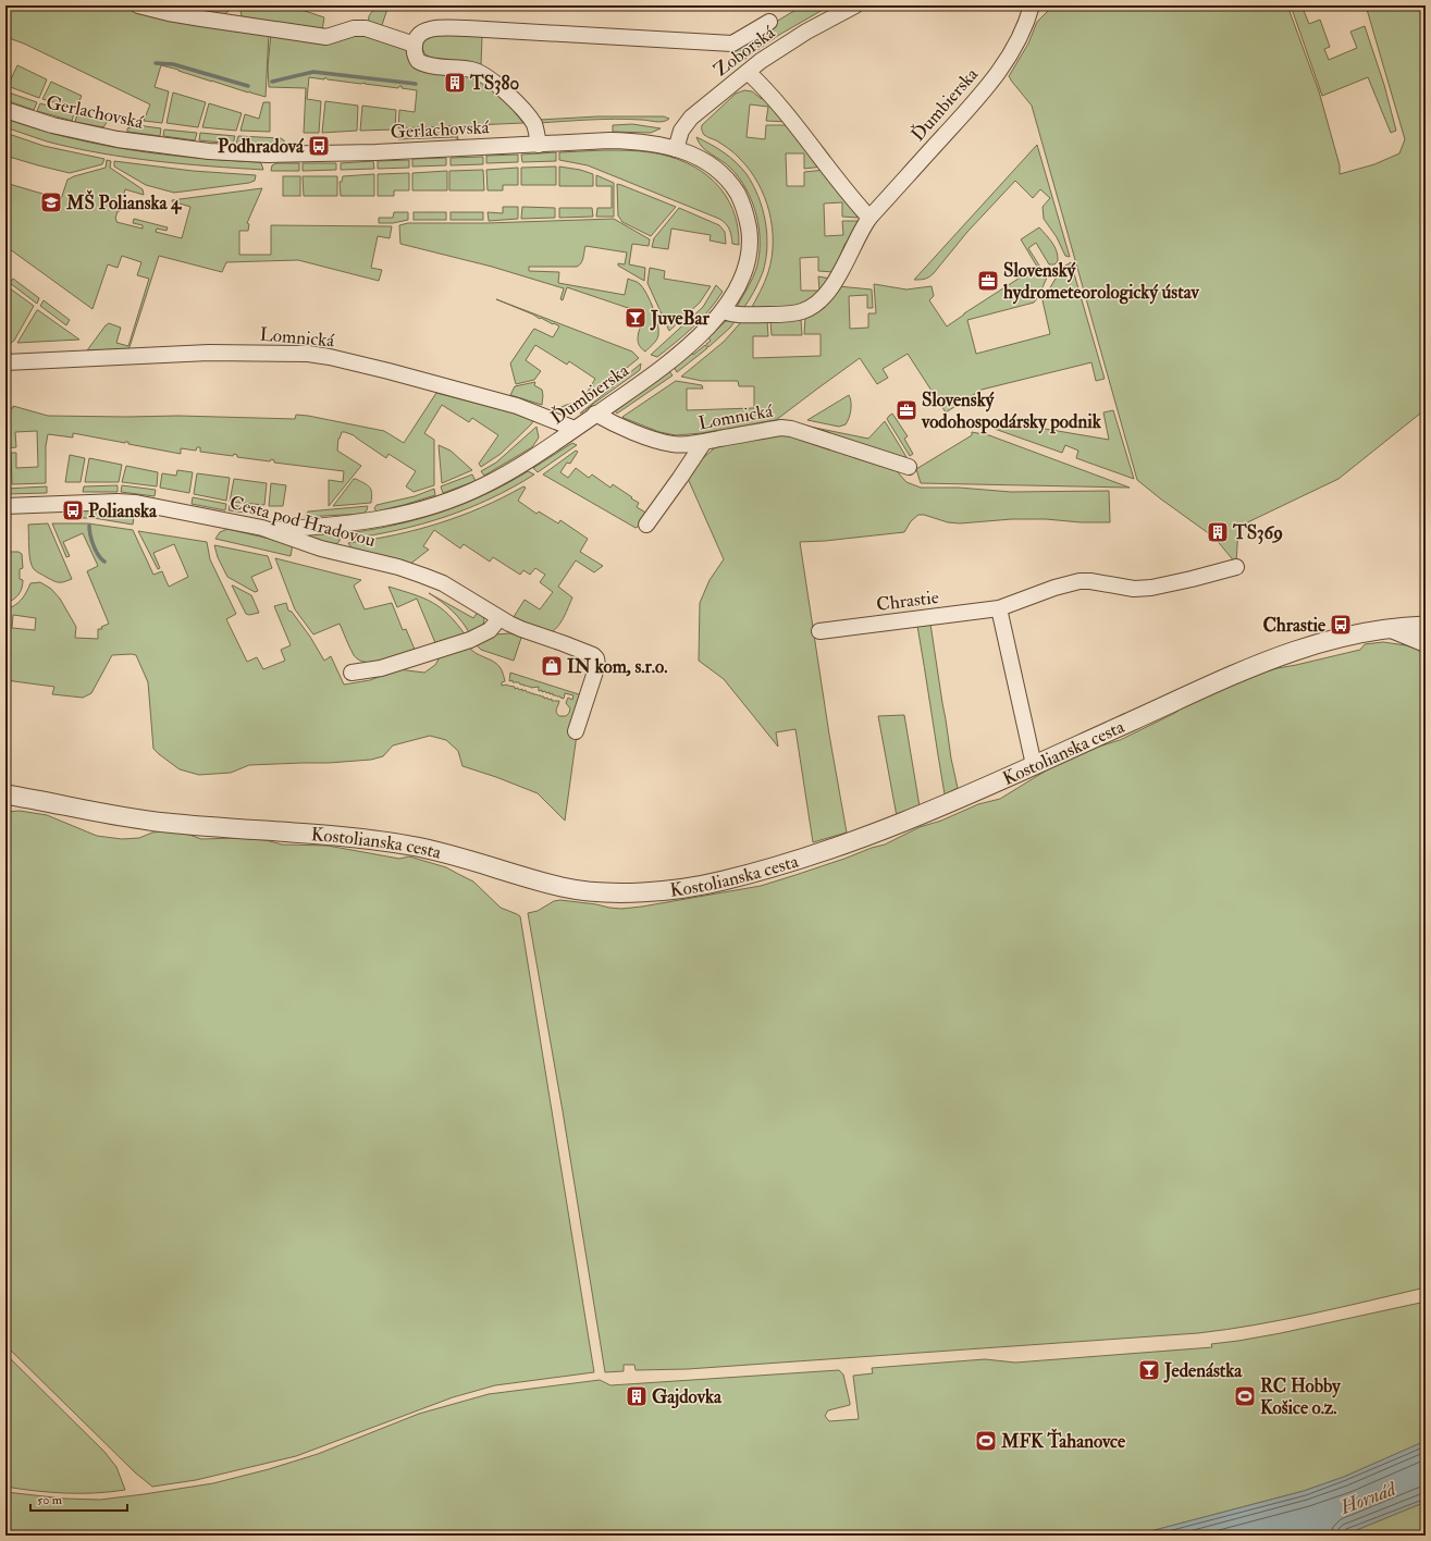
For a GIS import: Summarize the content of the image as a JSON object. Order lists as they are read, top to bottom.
{
  "streets": {
    "street": [
      "Zoborská",
      "Ďumbierska",
      "Gerlachovská",
      "Lomnická",
      "Cesta pod Hradovou",
      "Chrastie",
      "Kostolianska cesta"
    ]
  },
  "crossings": [
    ["Zoborská", "Gerlachovská"],
    ["Ďumbierska", "Gerlachovská"],
    ["Ďumbierska", "Lomnická"],
    ["Ďumbierska", "Cesta pod Hradovou"]
  ],
  "water": ["Hornád"],
  "places": {
    "building": ["TS380", "TS369", "Gajdovka"],
    "bus stop": ["Podhradová", "Polianska", "Chrastie"],
    "school or university": ["MŠ Polianska 4"],
    "office": ["Slovenský hydrometeorologický ústav", "Slovenský vodohospodársky podnik"],
    "bar": ["JuveBar", "Jedenástka"],
    "shop": ["IN kom, s.r.o."],
    "sports": ["RC Hobby Košice o.z.", "MFK Ťahanovce"]
  },
  "scale_bar": "50 m"
}
